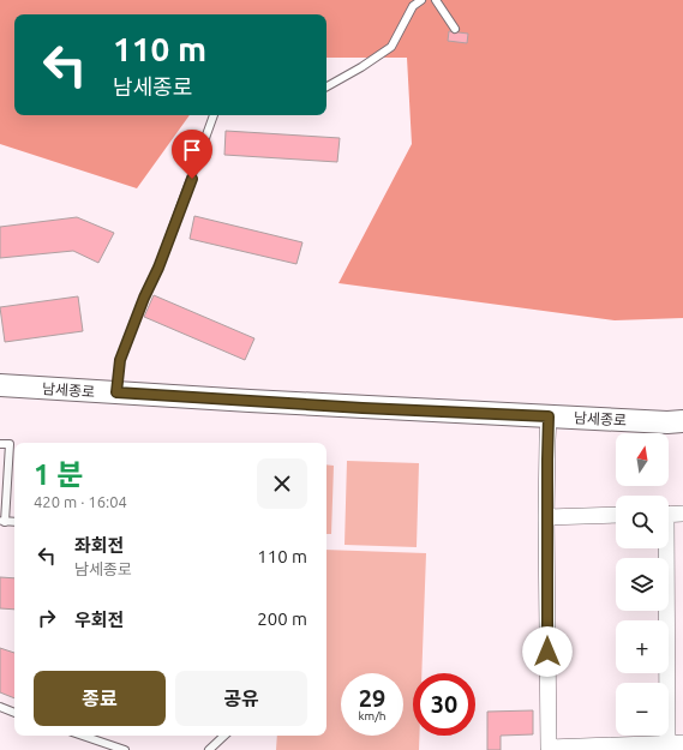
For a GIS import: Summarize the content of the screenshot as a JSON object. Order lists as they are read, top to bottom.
{
  "streets": {
    "street": ["남세종로"]
  },
  "north": "top",
  "page": {
    "turn": ["110 m", "남세종로"],
    "map_buttons": ["+", "−"],
    "heading": ["1 분", "420 m · 16:04"],
    "list": [
      {
        "name": "좌회전",
        "note": "남세종로",
        "value": "110 m"
      },
      {
        "name": "우회전",
        "value": "200 m"
      }
    ],
    "buttons": ["종료", "공유"],
    "speed": "29 km/h",
    "limit": "30"
  }
}
